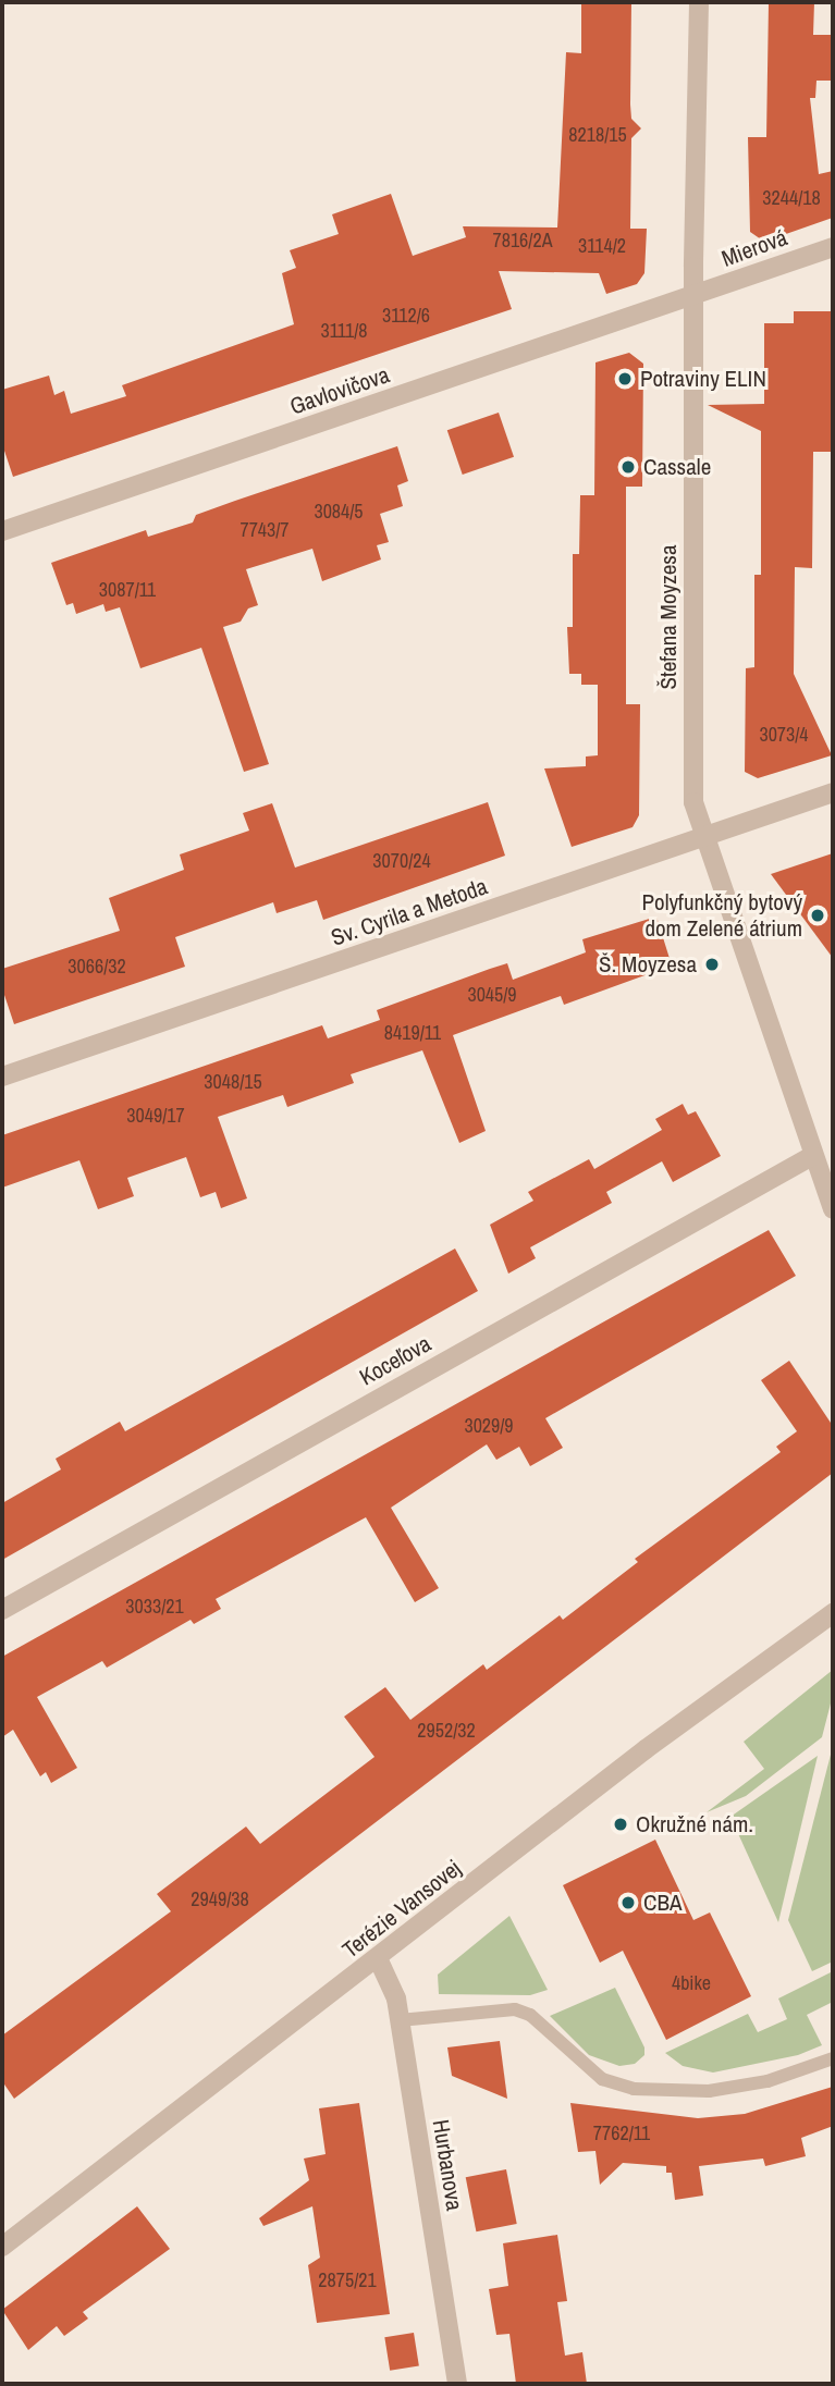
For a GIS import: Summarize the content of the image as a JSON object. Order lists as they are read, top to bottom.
{
  "streets": {
    "street": [
      "Mierová",
      "Gavlovičova",
      "Štefana Moyzesa",
      "Sv. Cyrila a Metoda",
      "Koceľova",
      "Terézie Vansovej",
      "Hurbanova"
    ]
  },
  "crossings": [
    ["Mierová", "Gavlovičova"],
    ["Mierová", "Štefana Moyzesa"],
    ["Gavlovičova", "Štefana Moyzesa"],
    ["Štefana Moyzesa", "Sv. Cyrila a Metoda"],
    ["Štefana Moyzesa", "Koceľova"],
    ["Terézie Vansovej", "Hurbanova"]
  ],
  "places": [
    "Potraviny ELIN",
    "Cassale",
    "Polyfunkčný bytový dom Zelené átrium",
    "Š. Moyzesa",
    "Okružné nám.",
    "CBA"
  ],
  "house_numbers": [
    "8218/15",
    "3244/18",
    "7816/2A",
    "3114/2",
    "3112/6",
    "3111/8",
    "3084/5",
    "7743/7",
    "3087/11",
    "3073/4",
    "3070/24",
    "3066/32",
    "3045/9",
    "8419/11",
    "3048/15",
    "3049/17",
    "3029/9",
    "3033/21",
    "2952/32",
    "2949/38",
    "4bike",
    "7762/11",
    "2875/21"
  ]
}
